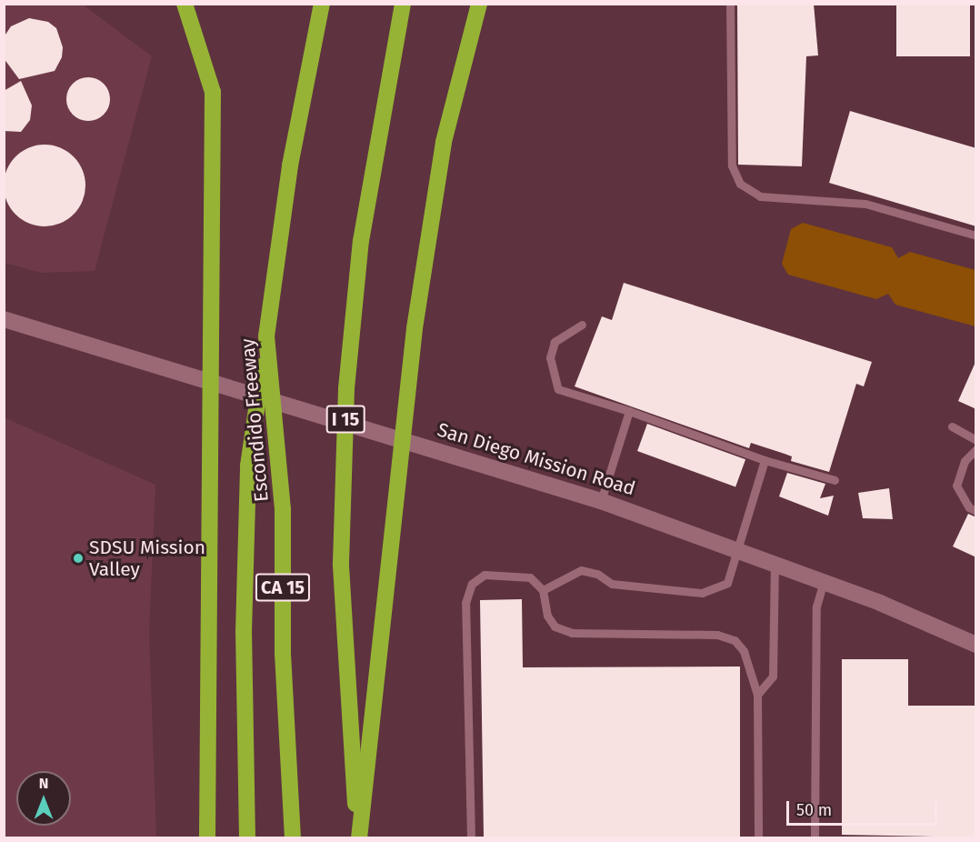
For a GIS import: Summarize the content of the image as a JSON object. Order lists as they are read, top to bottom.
{
  "streets": {
    "highway": ["I 15", "Escondido Freeway", "CA 15"],
    "main road": ["San Diego Mission Road"]
  },
  "places": ["SDSU Mission Valley"],
  "scale_bar": "50 m",
  "north": "top"
}
